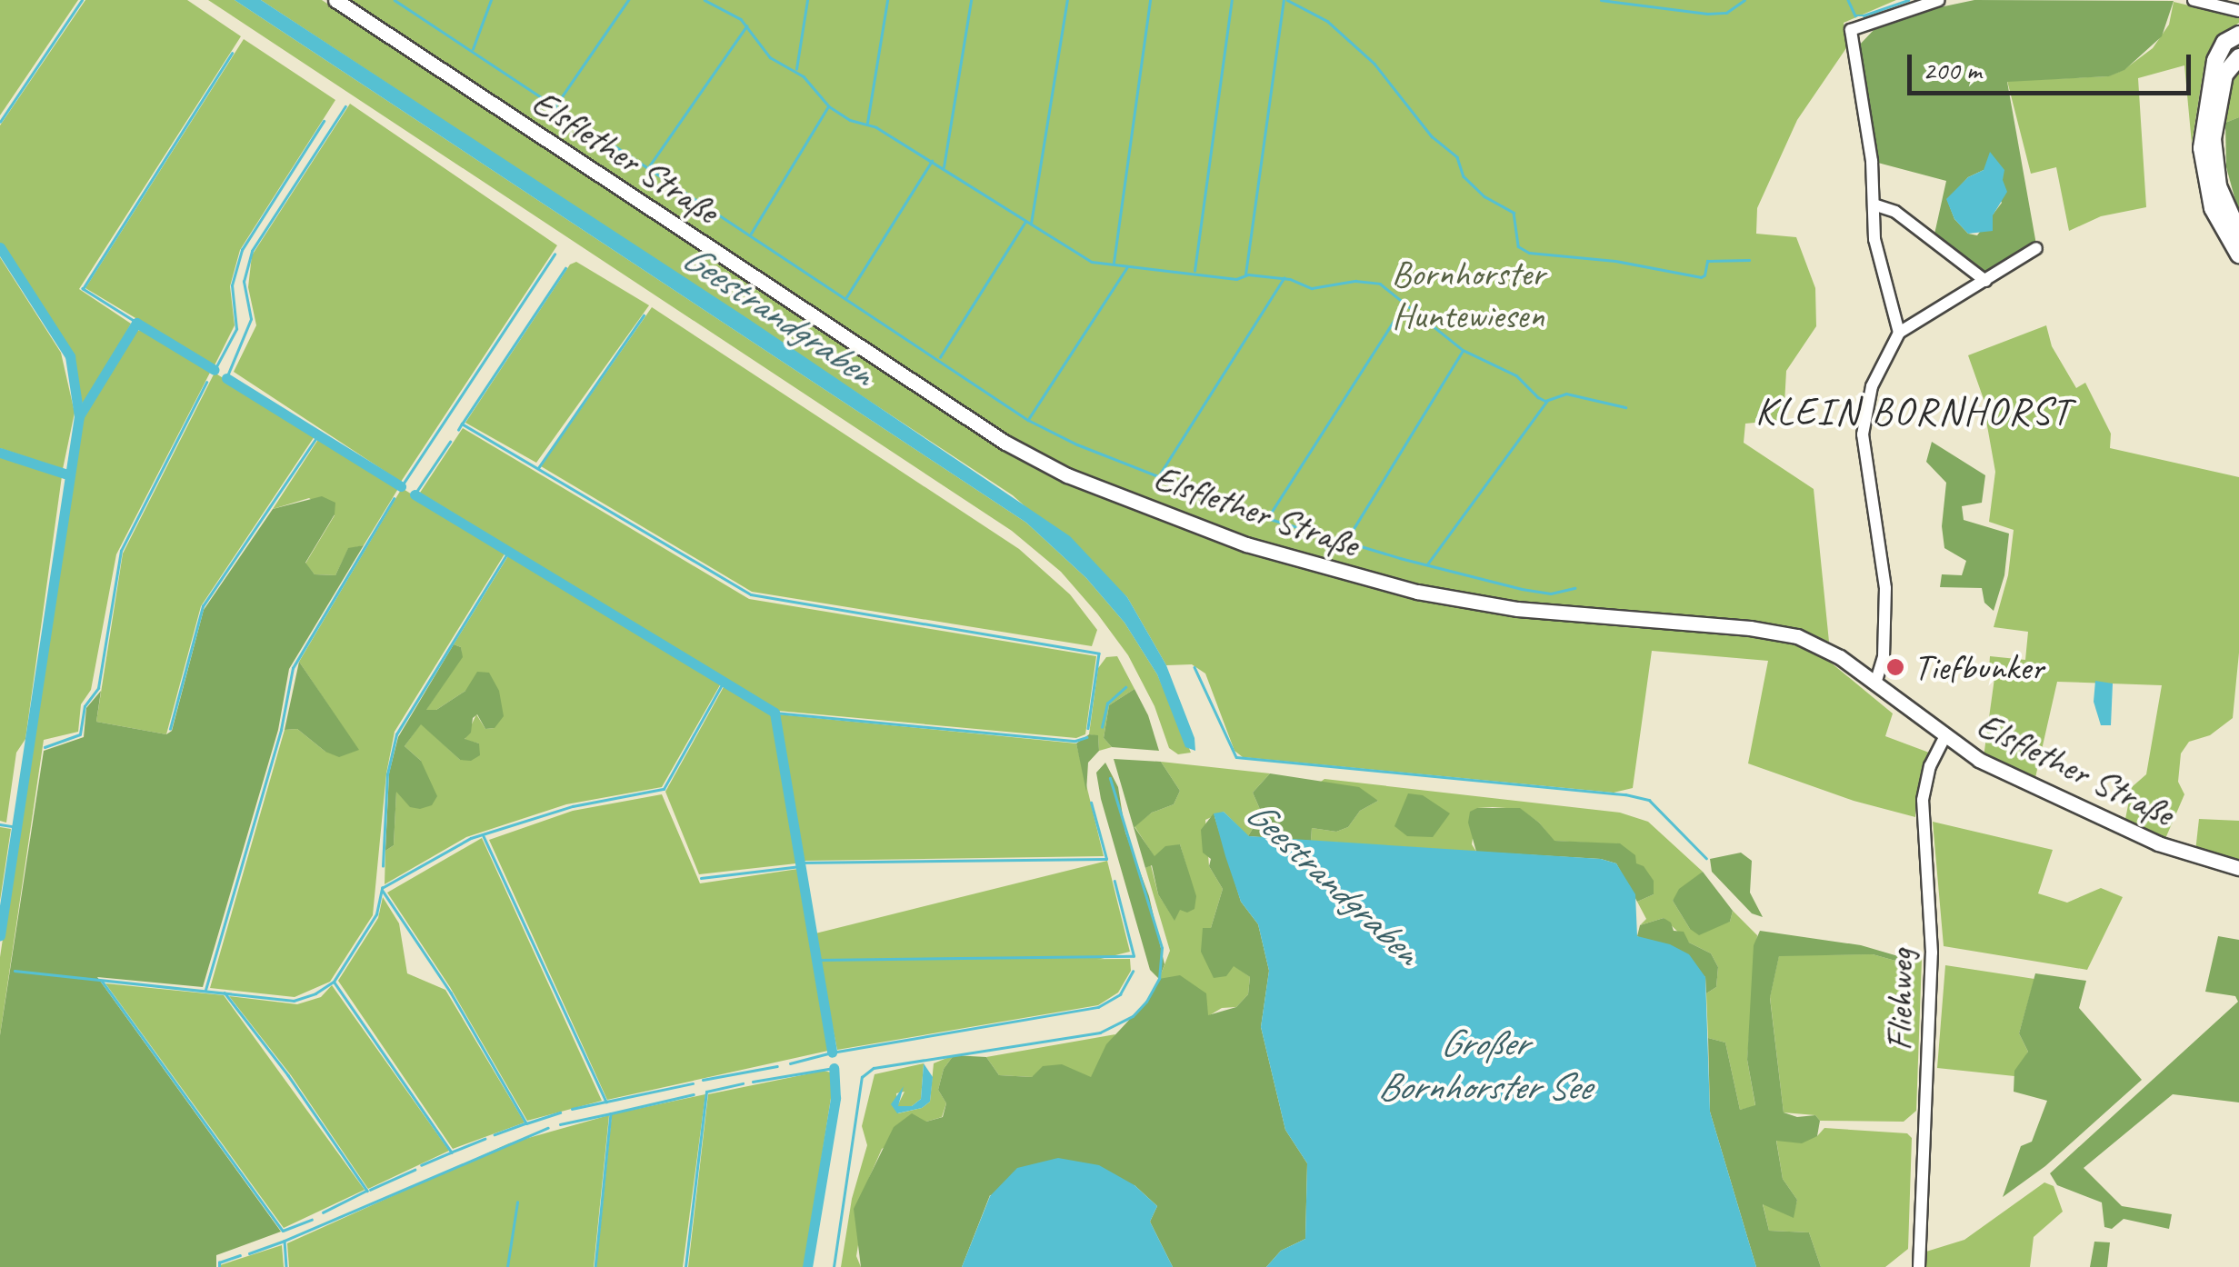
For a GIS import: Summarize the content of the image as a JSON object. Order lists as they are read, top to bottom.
{
  "streets": {
    "main road": ["Elsflether Straße"],
    "street": ["Fliehweg"]
  },
  "crossings": [
    ["Elsflether Straße", "Fliehweg"]
  ],
  "districts": ["KLEIN BORNHORST"],
  "water": ["Geestrandgraben", "Großer Bornhorster See"],
  "parks": ["Bornhorster Huntewiesen"],
  "places": ["Tiefbunker"],
  "scale_bar": "200 m"
}
